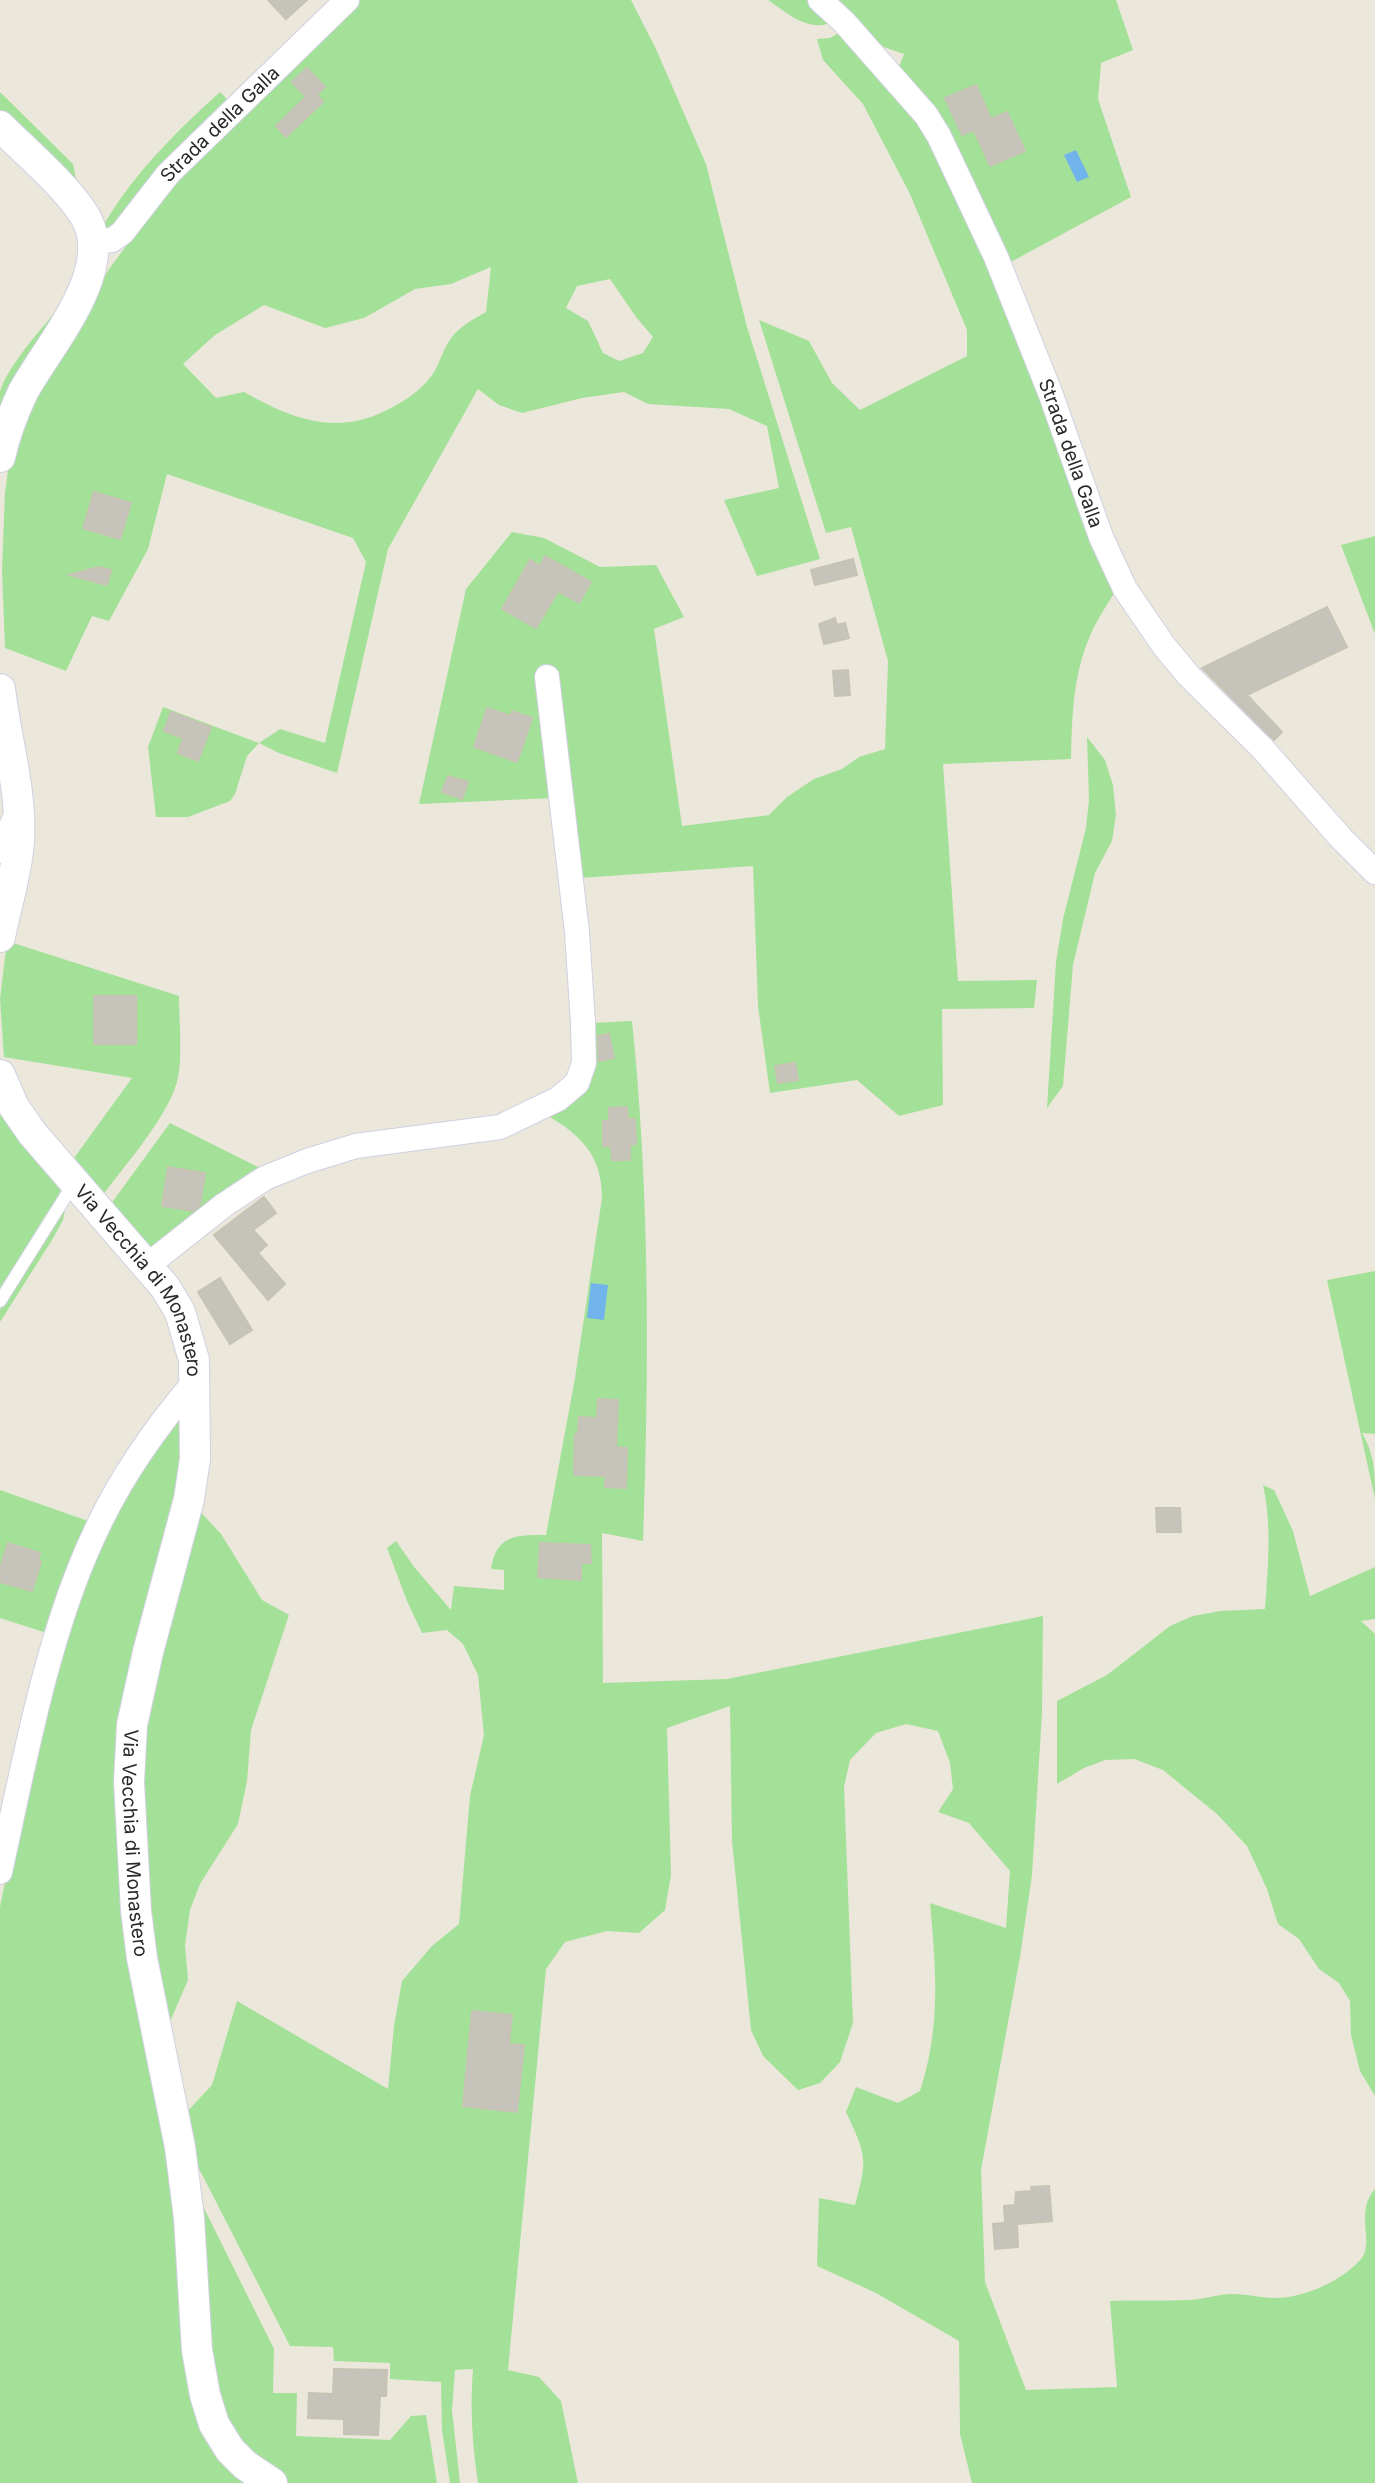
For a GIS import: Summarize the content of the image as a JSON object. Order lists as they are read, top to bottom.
{
  "streets": {
    "street": ["Strada della Galla", "Via Vecchia di Monastero"]
  }
}
